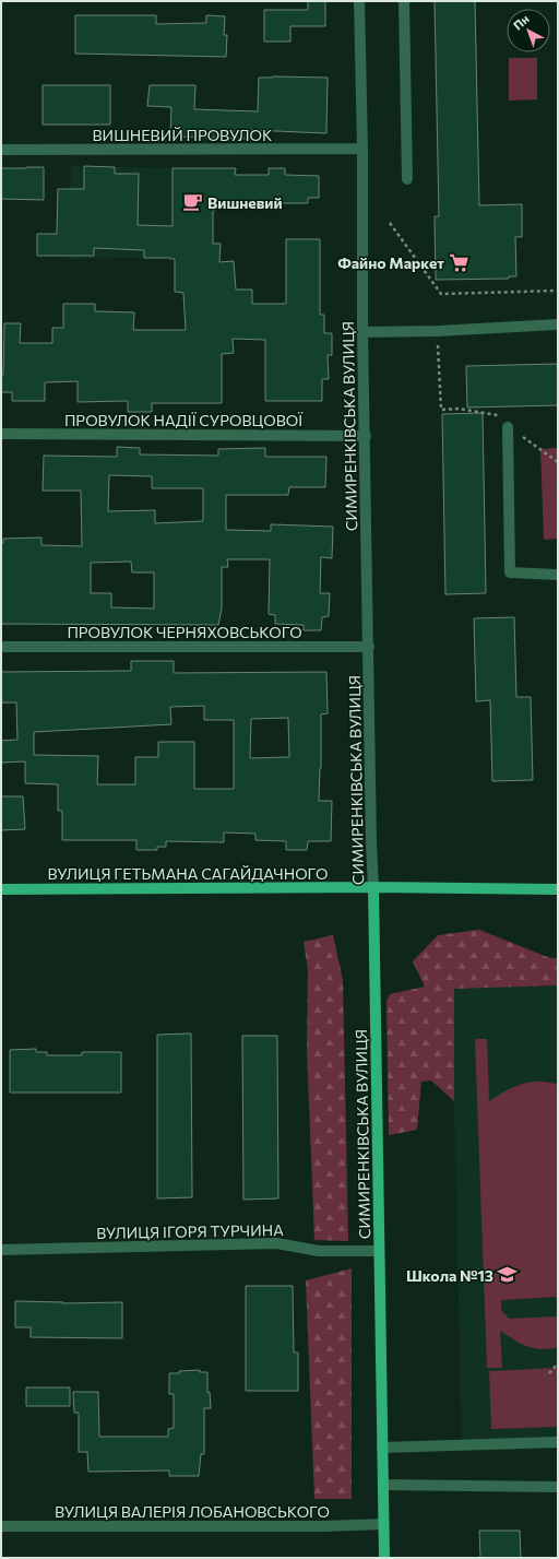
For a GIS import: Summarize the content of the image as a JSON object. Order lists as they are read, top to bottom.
{
  "streets": {
    "main road": ["СИМИРЕНКІВСЬКА ВУЛИЦЯ", "ВУЛИЦЯ ГЕТЬМАНА САГАЙДАЧНОГО"],
    "street": [
      "ВИШНЕВИЙ ПРОВУЛОК",
      "ПРОВУЛОК НАДІЇ СУРОВЦОВОЇ",
      "ПРОВУЛОК ЧЕРНЯХОВСЬКОГО",
      "ВУЛИЦЯ ІГОРЯ ТУРЧИНА",
      "ВУЛИЦЯ ВАЛЕРІЯ ЛОБАНОВСЬКОГО"
    ]
  },
  "crossings": [
    ["ВИШНЕВИЙ ПРОВУЛОК", "СИМИРЕНКІВСЬКА ВУЛИЦЯ"],
    ["ПРОВУЛОК НАДІЇ СУРОВЦОВОЇ", "СИМИРЕНКІВСЬКА ВУЛИЦЯ"],
    ["СИМИРЕНКІВСЬКА ВУЛИЦЯ", "ПРОВУЛОК ЧЕРНЯХОВСЬКОГО"],
    ["СИМИРЕНКІВСЬКА ВУЛИЦЯ", "ВУЛИЦЯ ГЕТЬМАНА САГАЙДАЧНОГО"],
    ["СИМИРЕНКІВСЬКА ВУЛИЦЯ", "ВУЛИЦЯ ІГОРЯ ТУРЧИНА"],
    ["СИМИРЕНКІВСЬКА ВУЛИЦЯ", "ВУЛИЦЯ ВАЛЕРІЯ ЛОБАНОВСЬКОГО"]
  ],
  "places": {
    "cafe": ["Вишневий"],
    "supermarket": ["Файно Маркет"],
    "school or university": ["Школа №13"]
  },
  "north": "top left"
}
